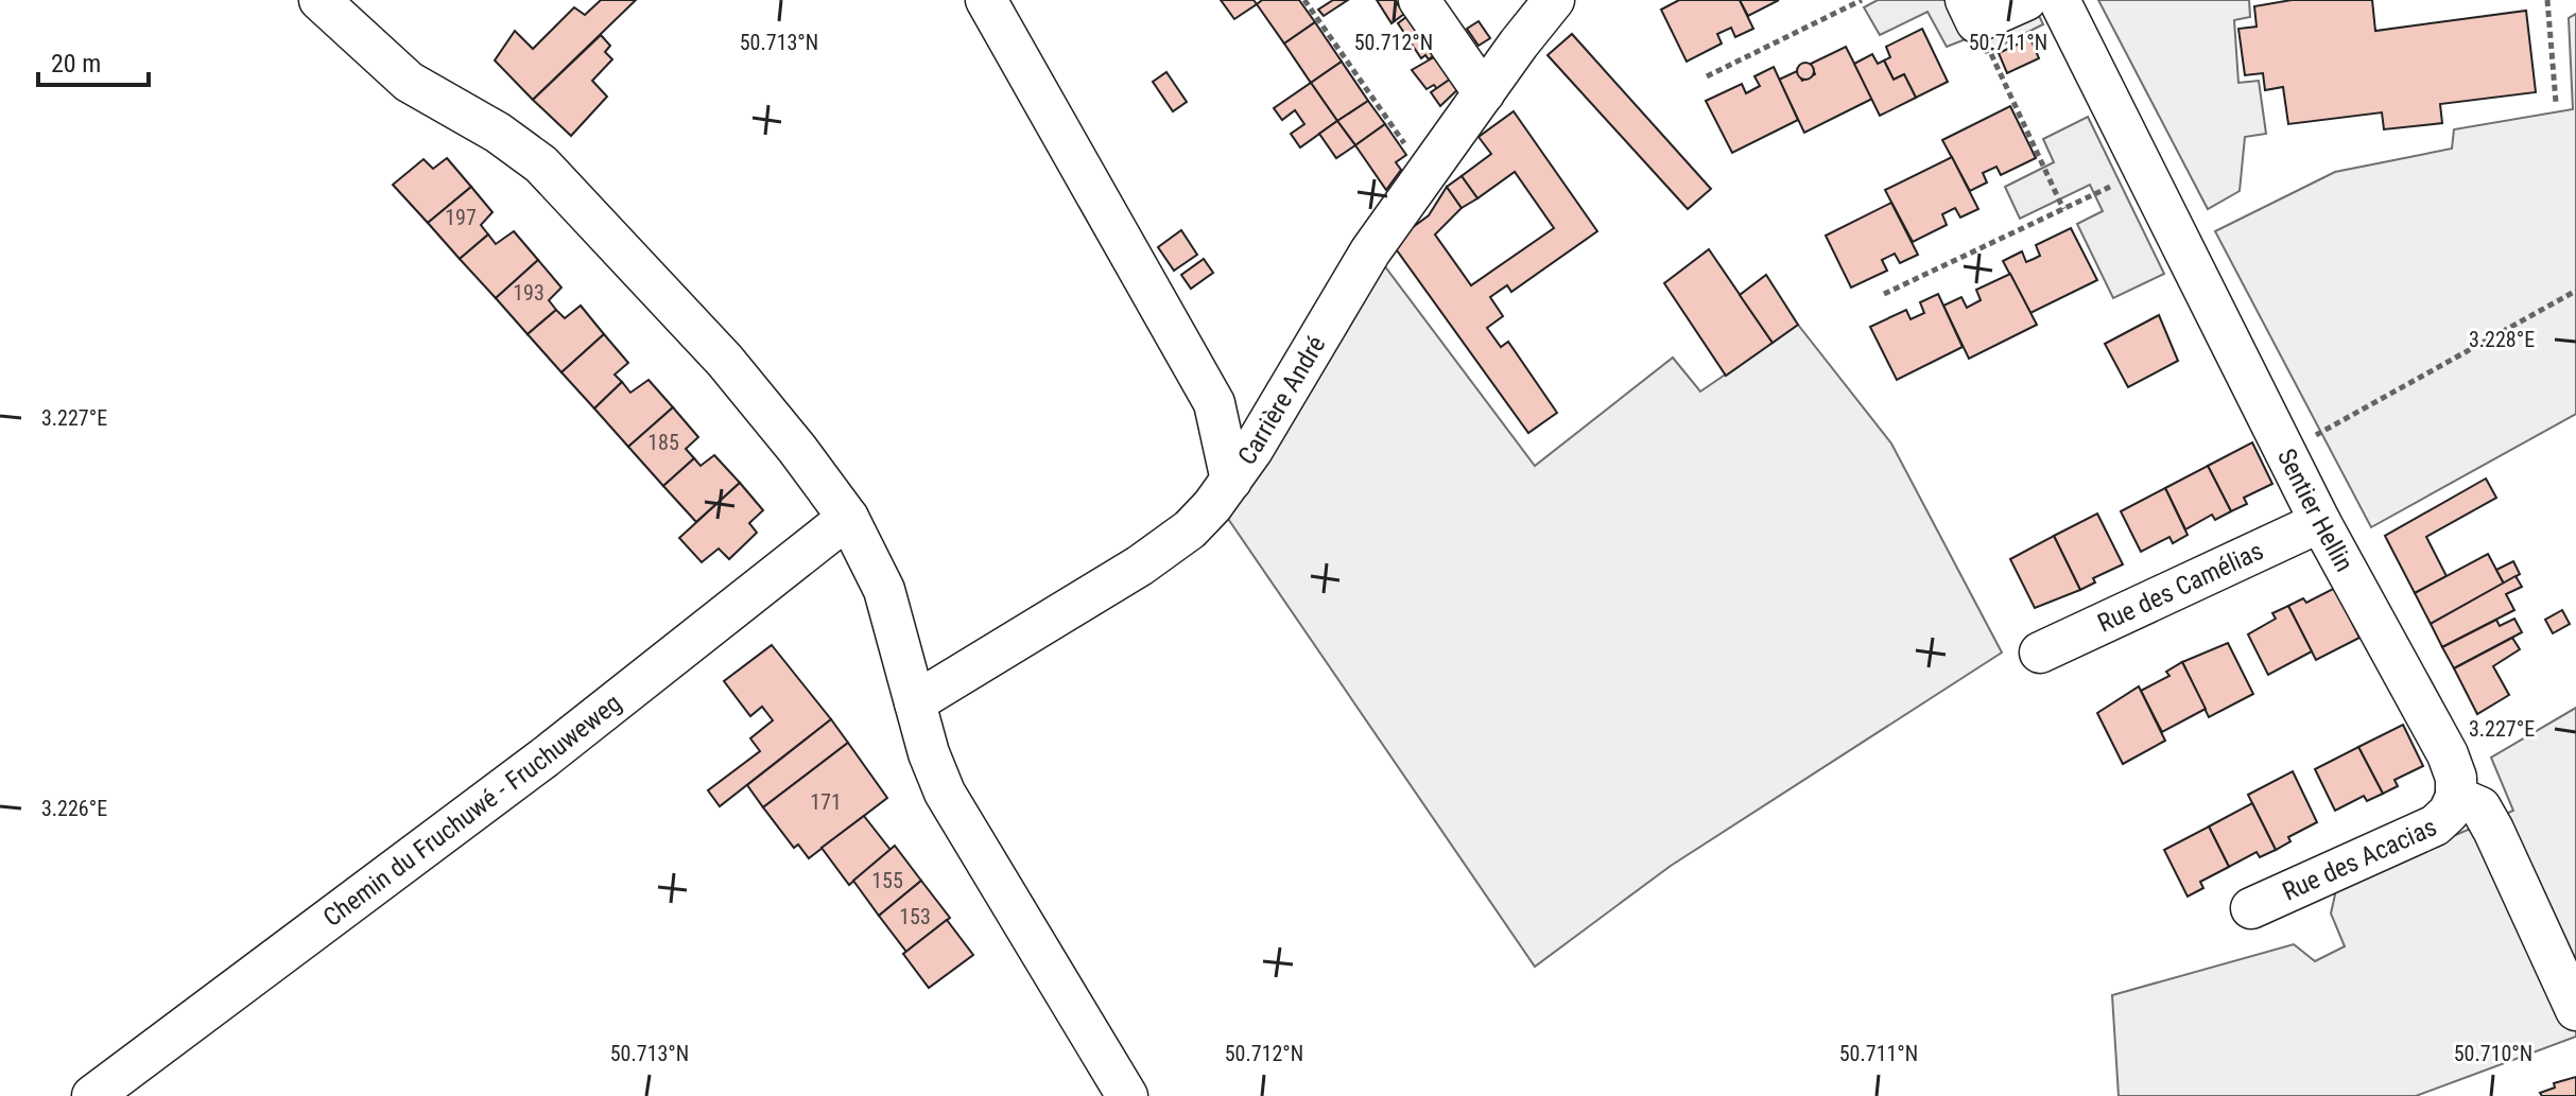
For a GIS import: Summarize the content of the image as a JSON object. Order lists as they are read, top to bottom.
{
  "streets": {
    "street": [
      "Carrière André",
      "Sentier Hellin",
      "Rue des Camélias",
      "Chemin du Fruchuwé - Fruchuweweg",
      "Rue des Acacias"
    ]
  },
  "crossings": [
    ["Sentier Hellin", "Rue des Camélias"],
    ["Sentier Hellin", "Rue des Acacias"]
  ],
  "house_numbers": [
    "197",
    "193",
    "185",
    "171",
    "155",
    "153"
  ],
  "scale_bar": "20 m",
  "coordinates": [
    "50.713°N",
    "50.712°N",
    "50.711°N",
    "3.228°E",
    "3.227°E",
    "3.226°E",
    "50.710°N"
  ]
}
